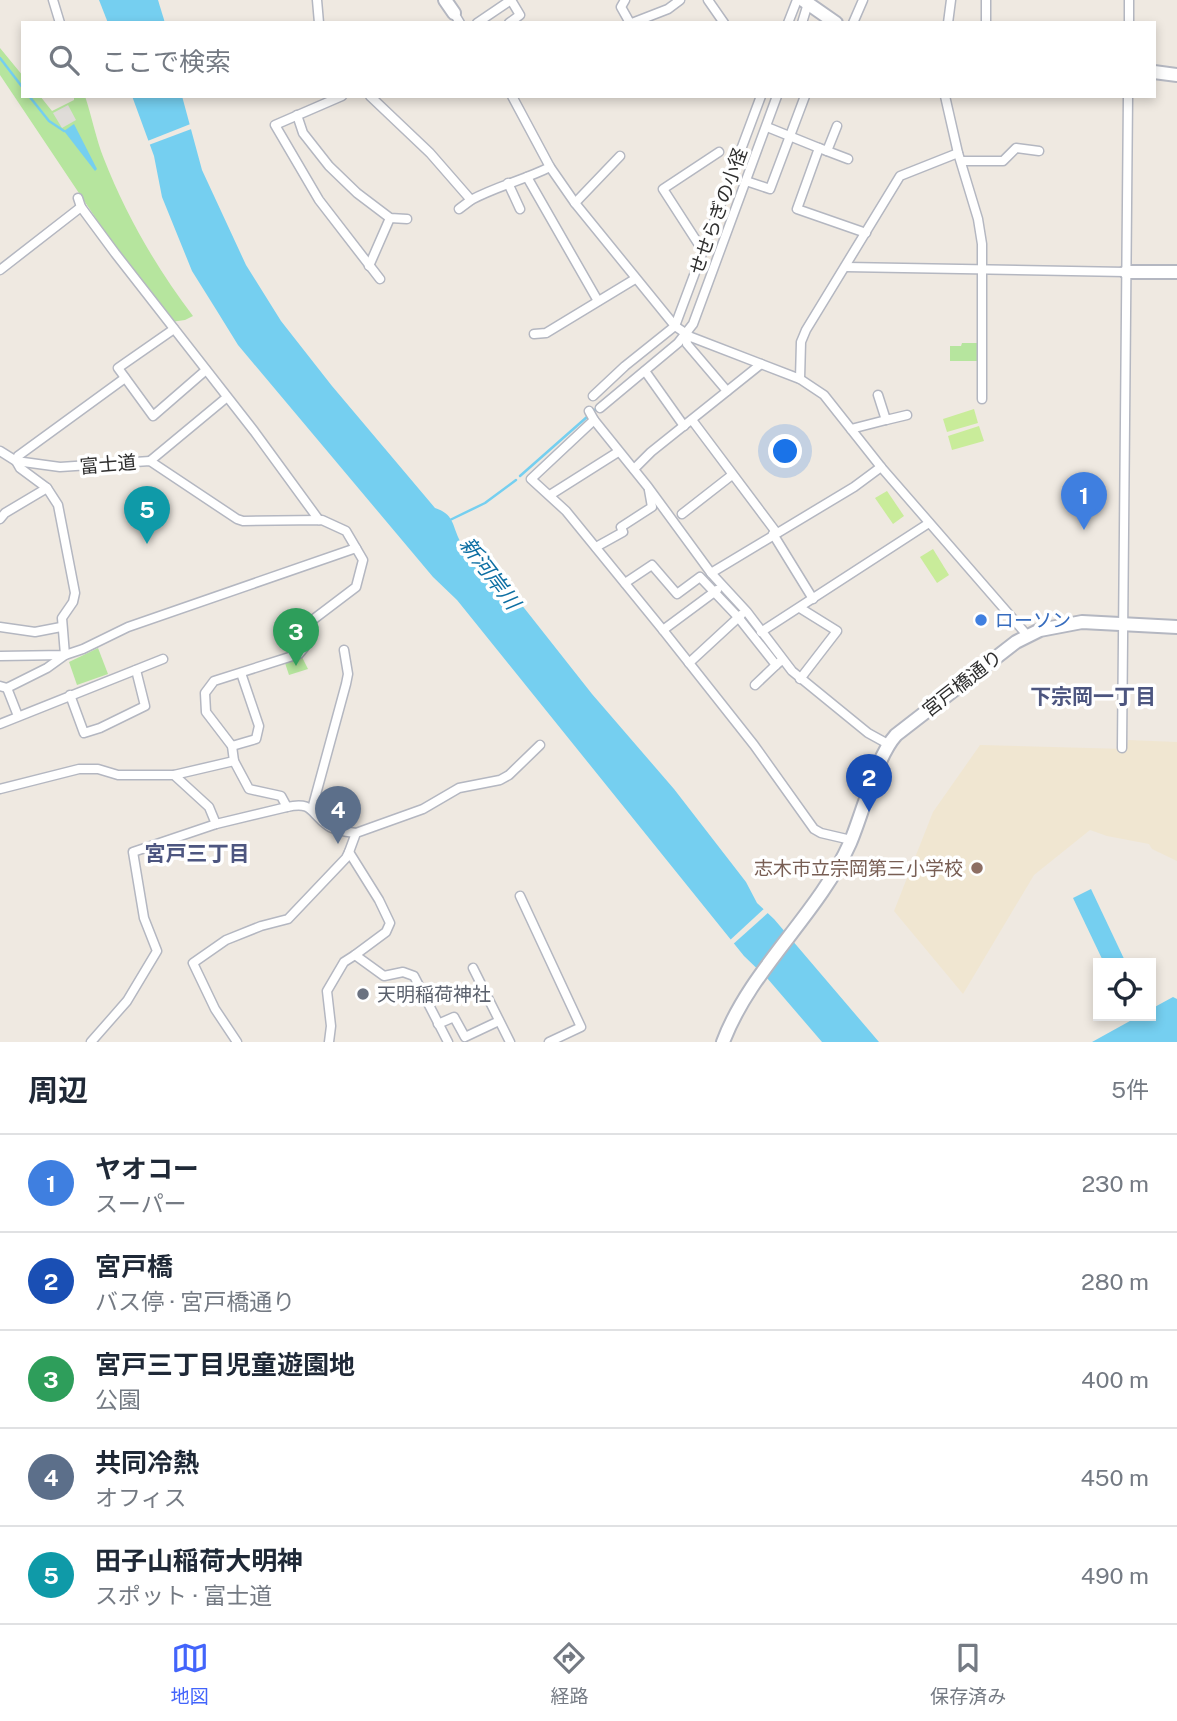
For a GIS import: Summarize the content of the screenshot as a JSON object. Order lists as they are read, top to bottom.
{
  "streets": {
    "street": ["せせらぎの小径", "富士道", "宮戸橋通り"]
  },
  "districts": ["下宗岡一丁目", "宮戸三丁目"],
  "water": ["新河岸川"],
  "places": ["ローソン", "志木市立宗岡第三小学校", "天明稲荷神社"],
  "page": {
    "search": "ここで検索",
    "pins": [
      "1",
      "5",
      "3",
      "2",
      "4"
    ],
    "heading": ["周辺", "5件"],
    "list": [
      {
        "mark": "1",
        "name": "ヤオコー",
        "note": "スーパー",
        "value": "230 m"
      },
      {
        "mark": "2",
        "name": "宮戸橋",
        "note": "バス停 · 宮戸橋通り",
        "value": "280 m"
      },
      {
        "mark": "3",
        "name": "宮戸三丁目児童遊園地",
        "note": "公園",
        "value": "400 m"
      },
      {
        "mark": "4",
        "name": "共同冷熱",
        "note": "オフィス",
        "value": "450 m"
      },
      {
        "mark": "5",
        "name": "田子山稲荷大明神",
        "note": "スポット · 富士道",
        "value": "490 m"
      }
    ],
    "nav": ["地図", "経路", "保存済み"]
  }
}
